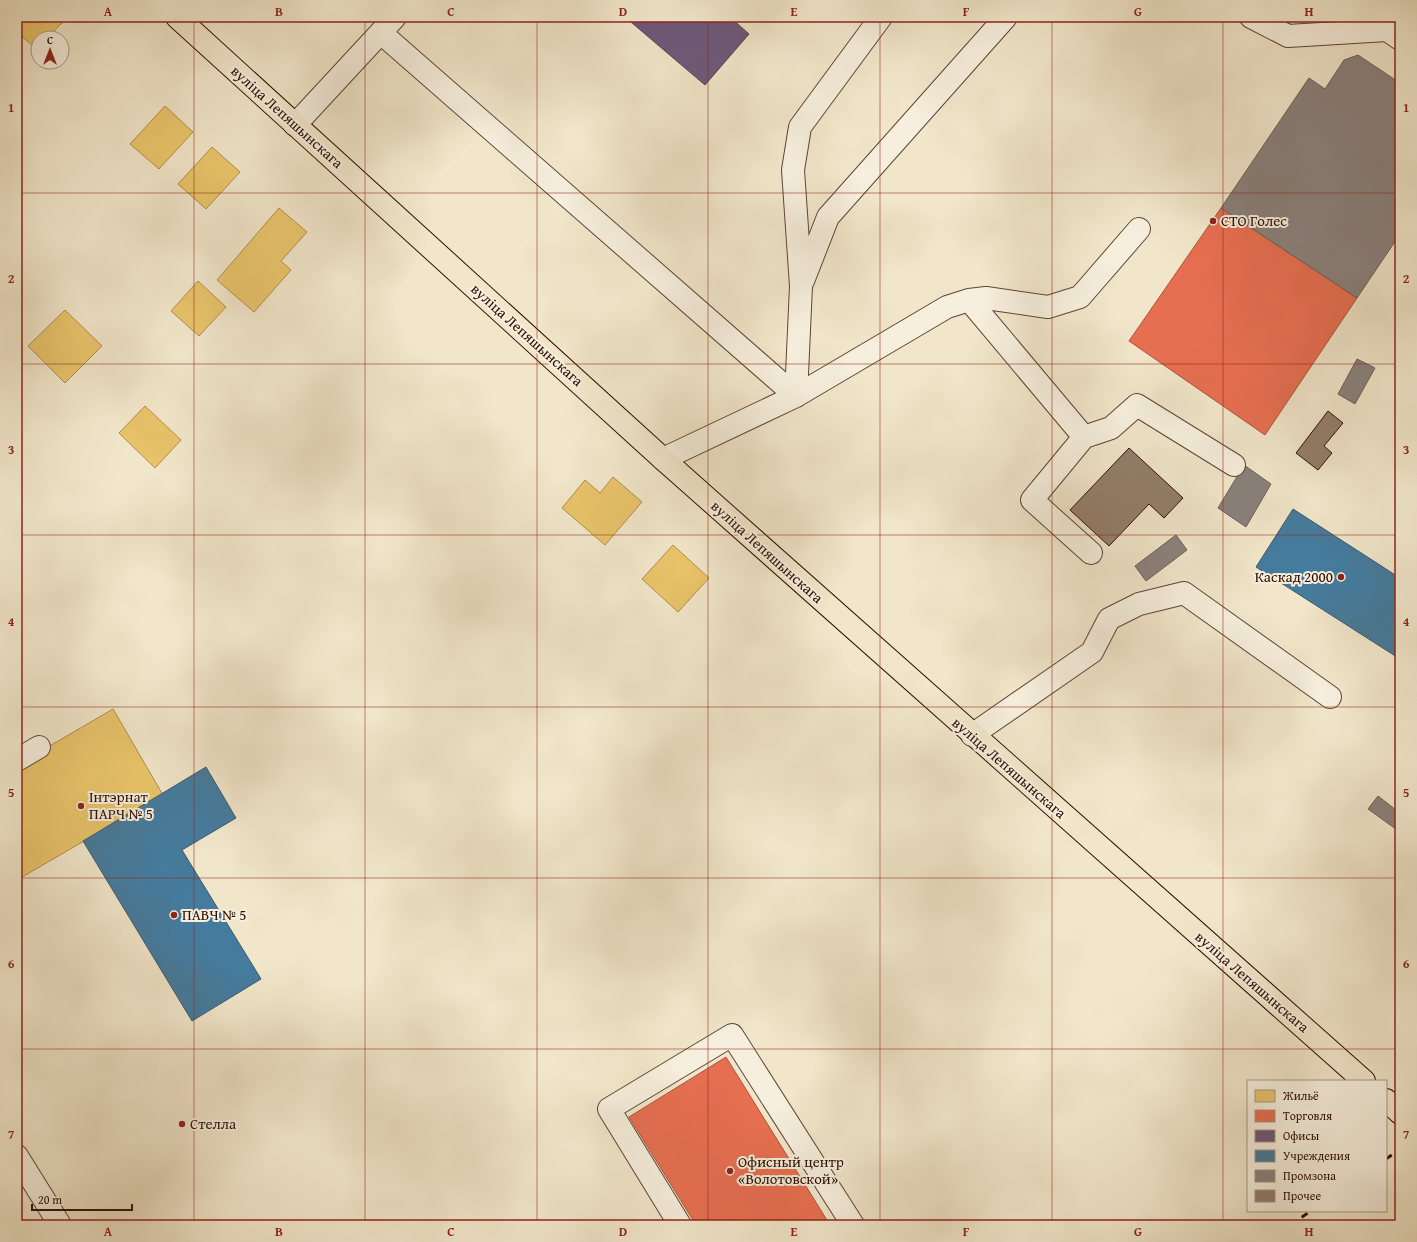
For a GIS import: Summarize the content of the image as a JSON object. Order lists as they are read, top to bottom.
{
  "streets": {
    "main road": ["вуліца Лепяшынскага"]
  },
  "places": [
    "СТО Голес",
    "Каскад 2000",
    "Інтэрнат ПАРЧ № 5",
    "ПАВЧ № 5",
    "Стелла",
    "Офисный центр «Волотовской»"
  ],
  "legend": [
    "Жильё",
    "Торговля",
    "Офисы",
    "Учреждения",
    "Промзона",
    "Прочее"
  ],
  "scale_bar": "20 m",
  "north": "top",
  "grid": {
    "columns": [
      "A",
      "B",
      "C",
      "D",
      "E",
      "F",
      "G",
      "H"
    ],
    "rows": [
      "1",
      "2",
      "3",
      "4",
      "5",
      "6",
      "7"
    ]
  }
}
